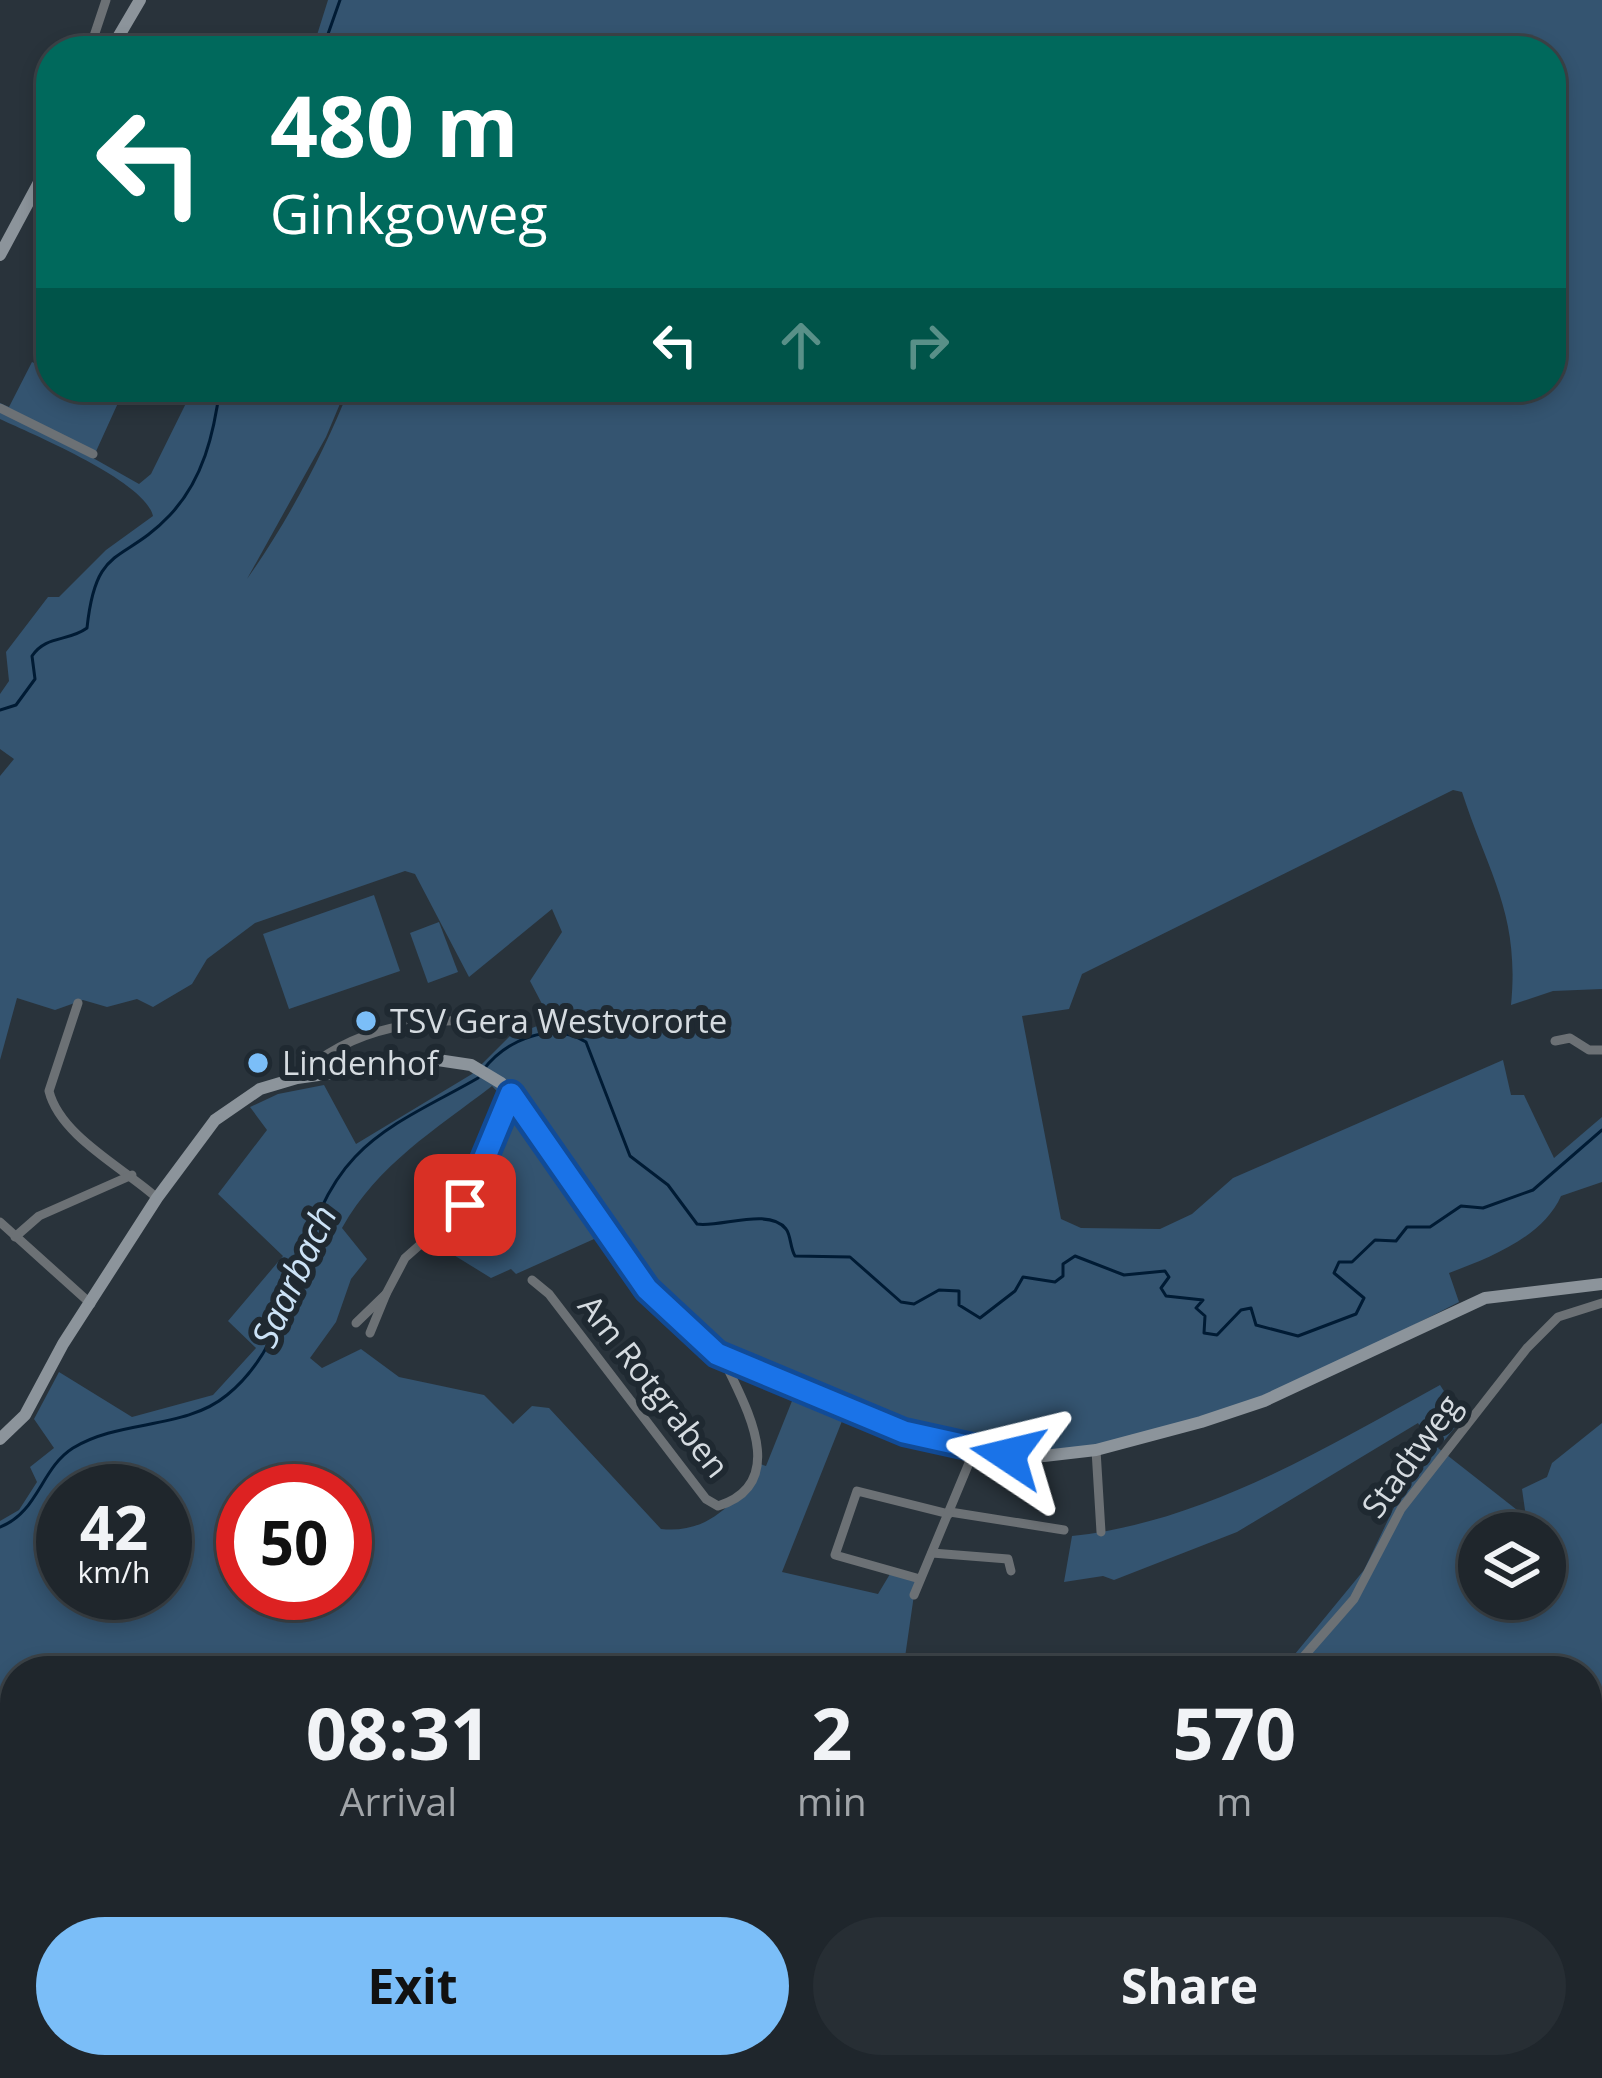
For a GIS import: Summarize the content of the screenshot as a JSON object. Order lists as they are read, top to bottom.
{
  "streets": {
    "street": ["Am Rotgraben", "Stadtweg"]
  },
  "water": ["Saarbach"],
  "places": ["TSV Gera Westvororte", "Lindenhof"],
  "page": {
    "turn": ["480 m", "Ginkgoweg"],
    "speed": "42 km/h",
    "limit": "50",
    "eta": [
      "08:31",
      "Arrival",
      "2",
      "min",
      "570",
      "m"
    ],
    "buttons": ["Exit", "Share"]
  }
}
